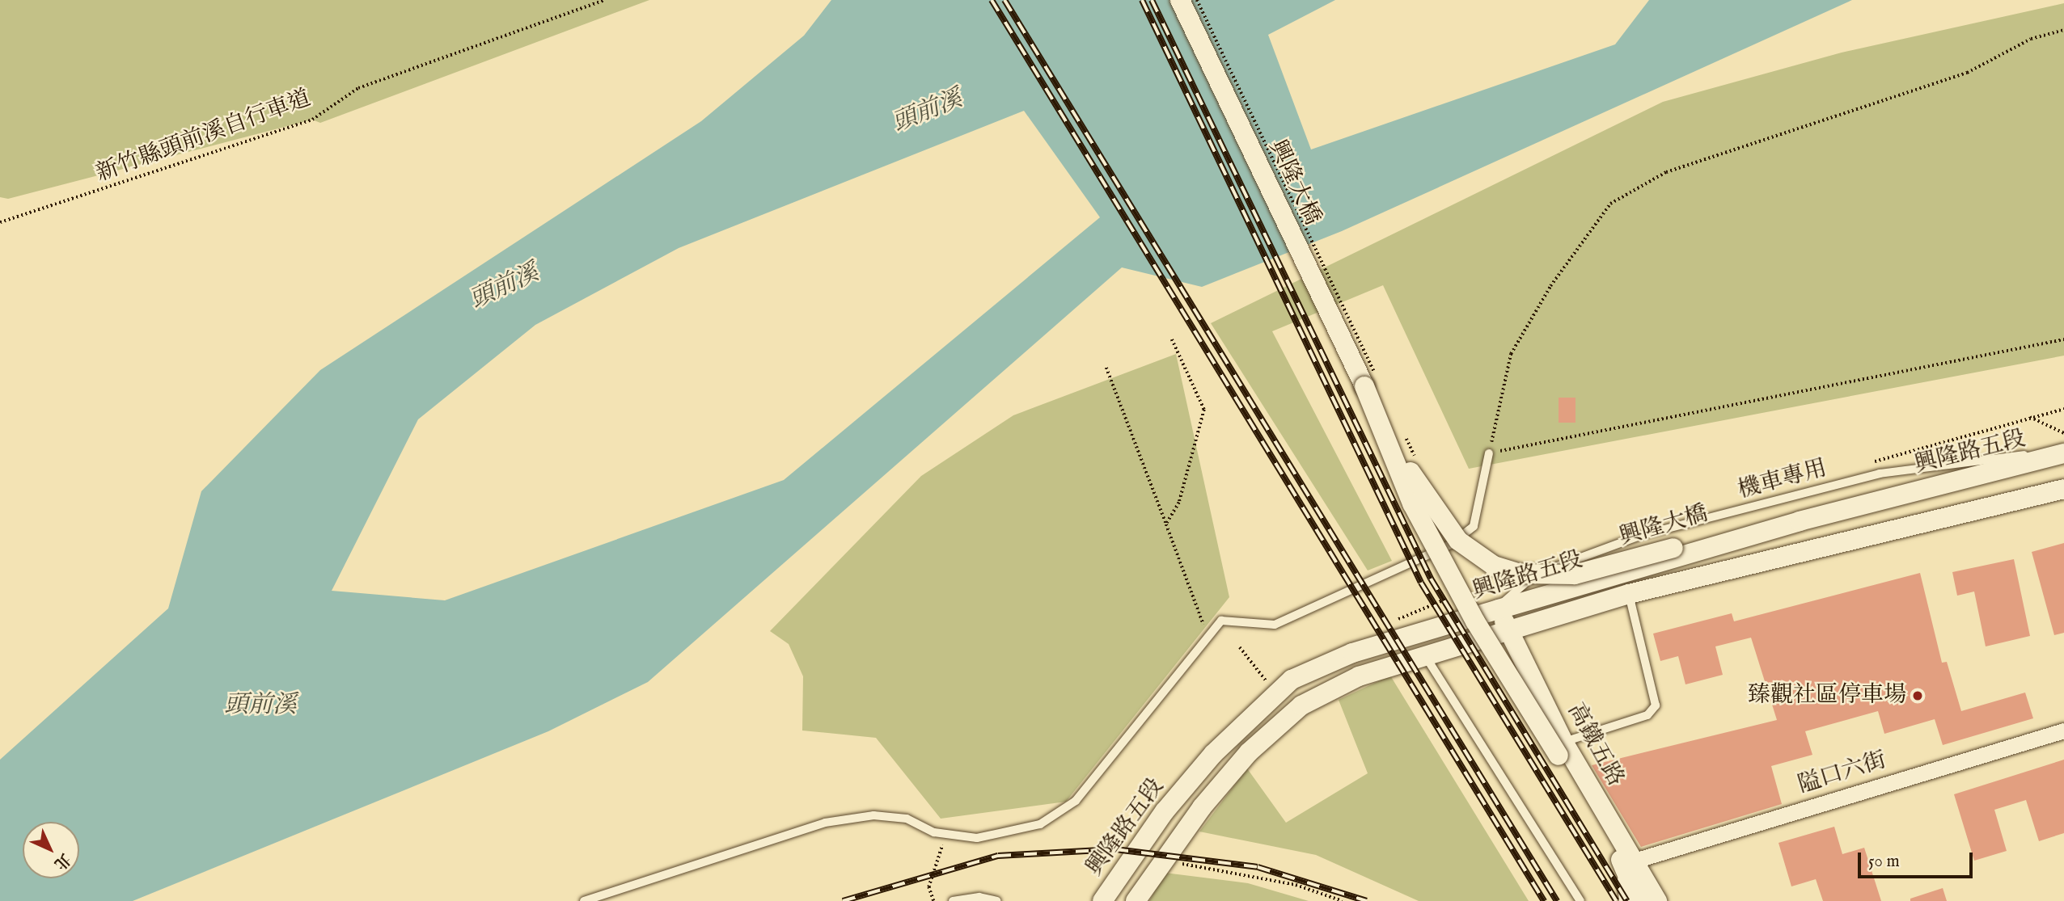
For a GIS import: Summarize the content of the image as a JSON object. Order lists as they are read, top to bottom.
{
  "streets": {
    "street": [
      "興隆大橋",
      "興隆路五段",
      "高鐵五路",
      "隘口六街"
    ],
    "lane": ["機車專用"],
    "path": ["新竹縣頭前溪自行車道"]
  },
  "crossings": [
    ["興隆大橋", "興隆路五段"],
    ["興隆大橋", "機車專用"],
    ["興隆大橋", "高鐵五路"],
    ["興隆大橋", "隘口六街"],
    ["興隆路五段", "機車專用"],
    ["興隆路五段", "高鐵五路"],
    ["機車專用", "高鐵五路"]
  ],
  "water": ["頭前溪"],
  "places": ["臻觀社區停車場"],
  "scale_bar": "50 m",
  "north": "bottom right"
}
